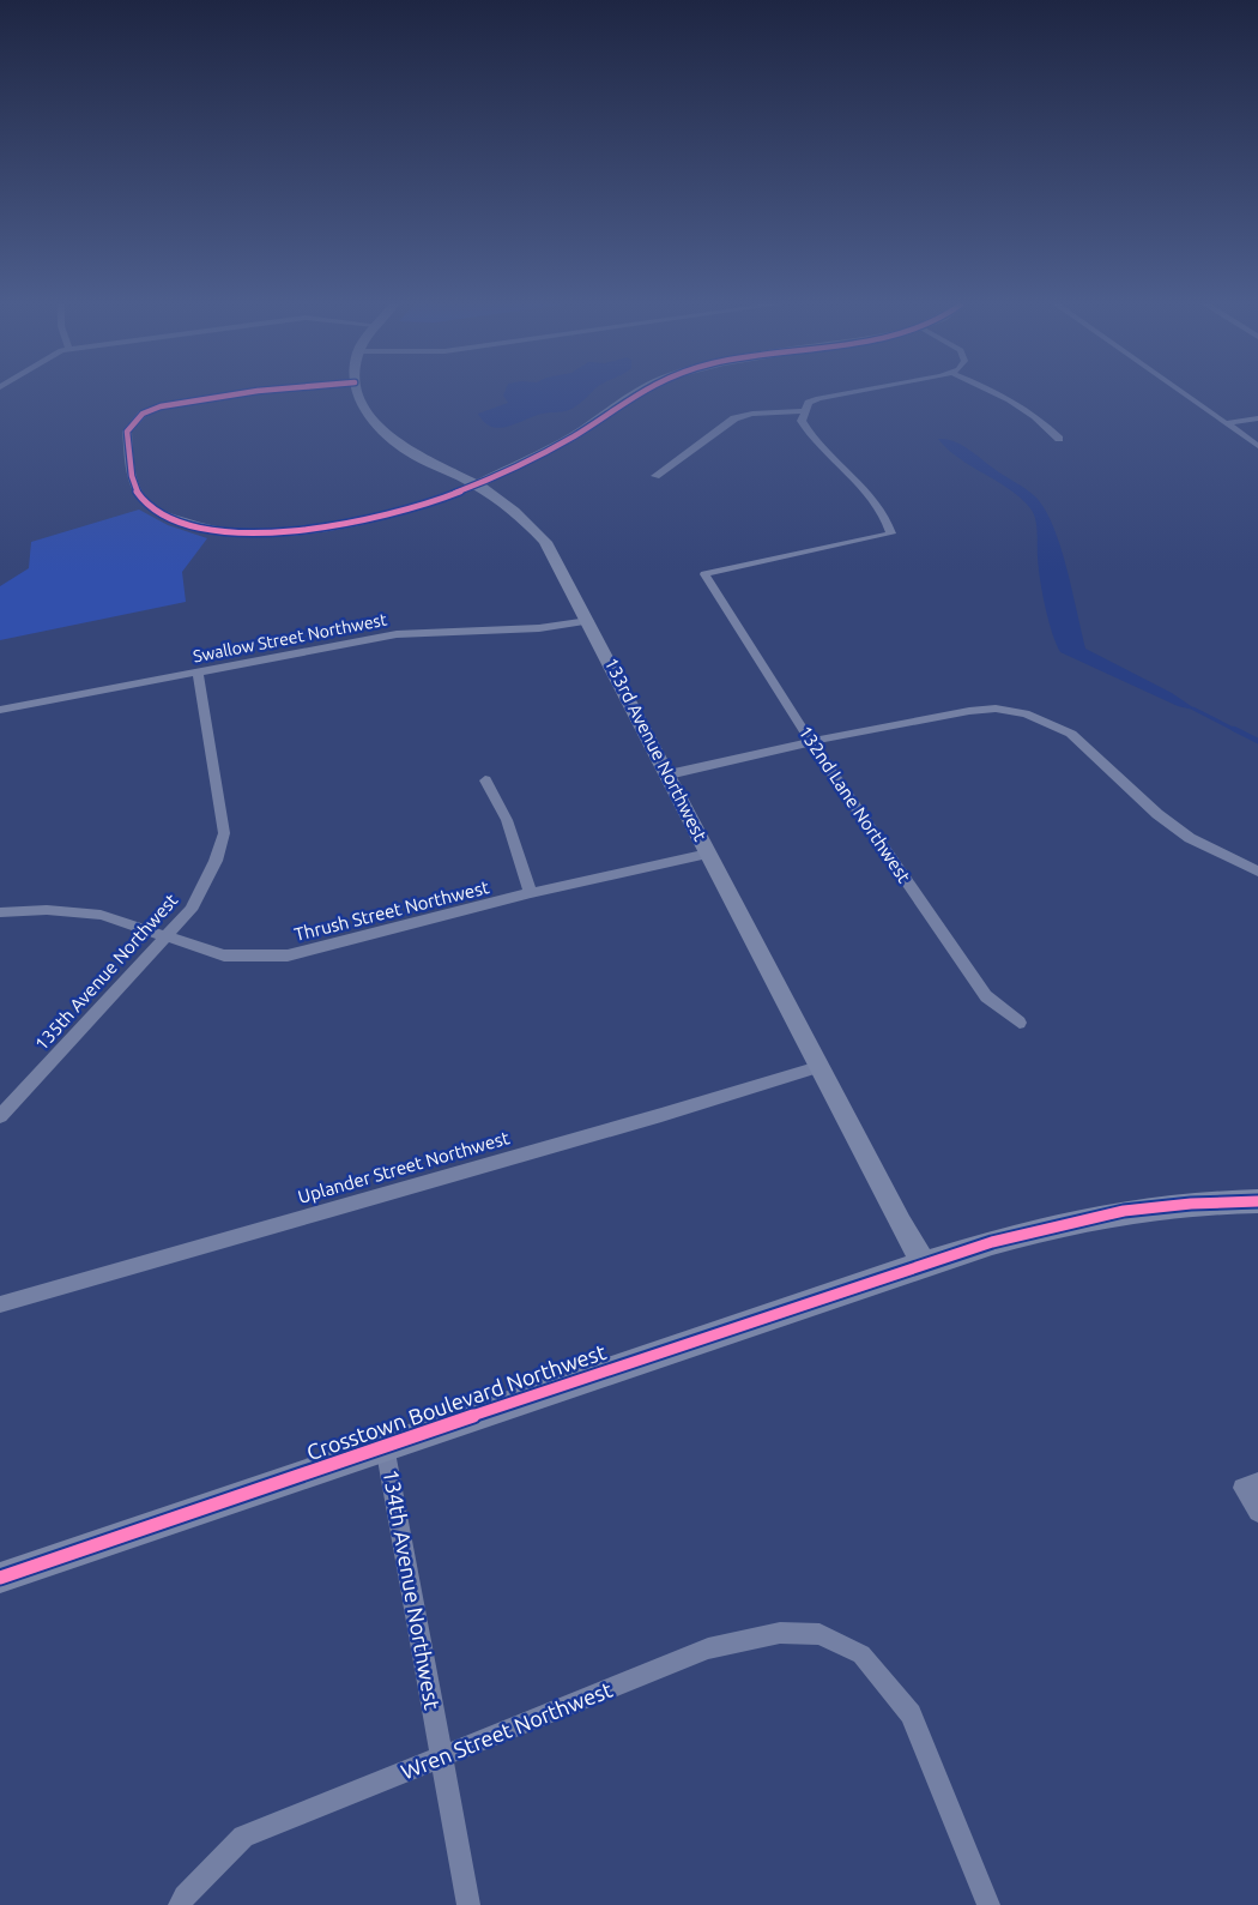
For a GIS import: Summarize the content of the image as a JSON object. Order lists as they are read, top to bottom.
{
  "streets": {
    "street": [
      "Swallow Street Northwest",
      "133rd Avenue Northwest",
      "132nd Lane Northwest",
      "Thrush Street Northwest",
      "135th Avenue Northwest",
      "Uplander Street Northwest",
      "Crosstown Boulevard Northwest",
      "134th Avenue Northwest",
      "Wren Street Northwest"
    ]
  },
  "crossings": [
    ["Swallow Street Northwest", "133rd Avenue Northwest"],
    ["Swallow Street Northwest", "135th Avenue Northwest"],
    ["133rd Avenue Northwest", "Thrush Street Northwest"],
    ["133rd Avenue Northwest", "Uplander Street Northwest"],
    ["133rd Avenue Northwest", "Crosstown Boulevard Northwest"],
    ["Thrush Street Northwest", "135th Avenue Northwest"],
    ["Crosstown Boulevard Northwest", "134th Avenue Northwest"],
    ["134th Avenue Northwest", "Wren Street Northwest"]
  ]
}
